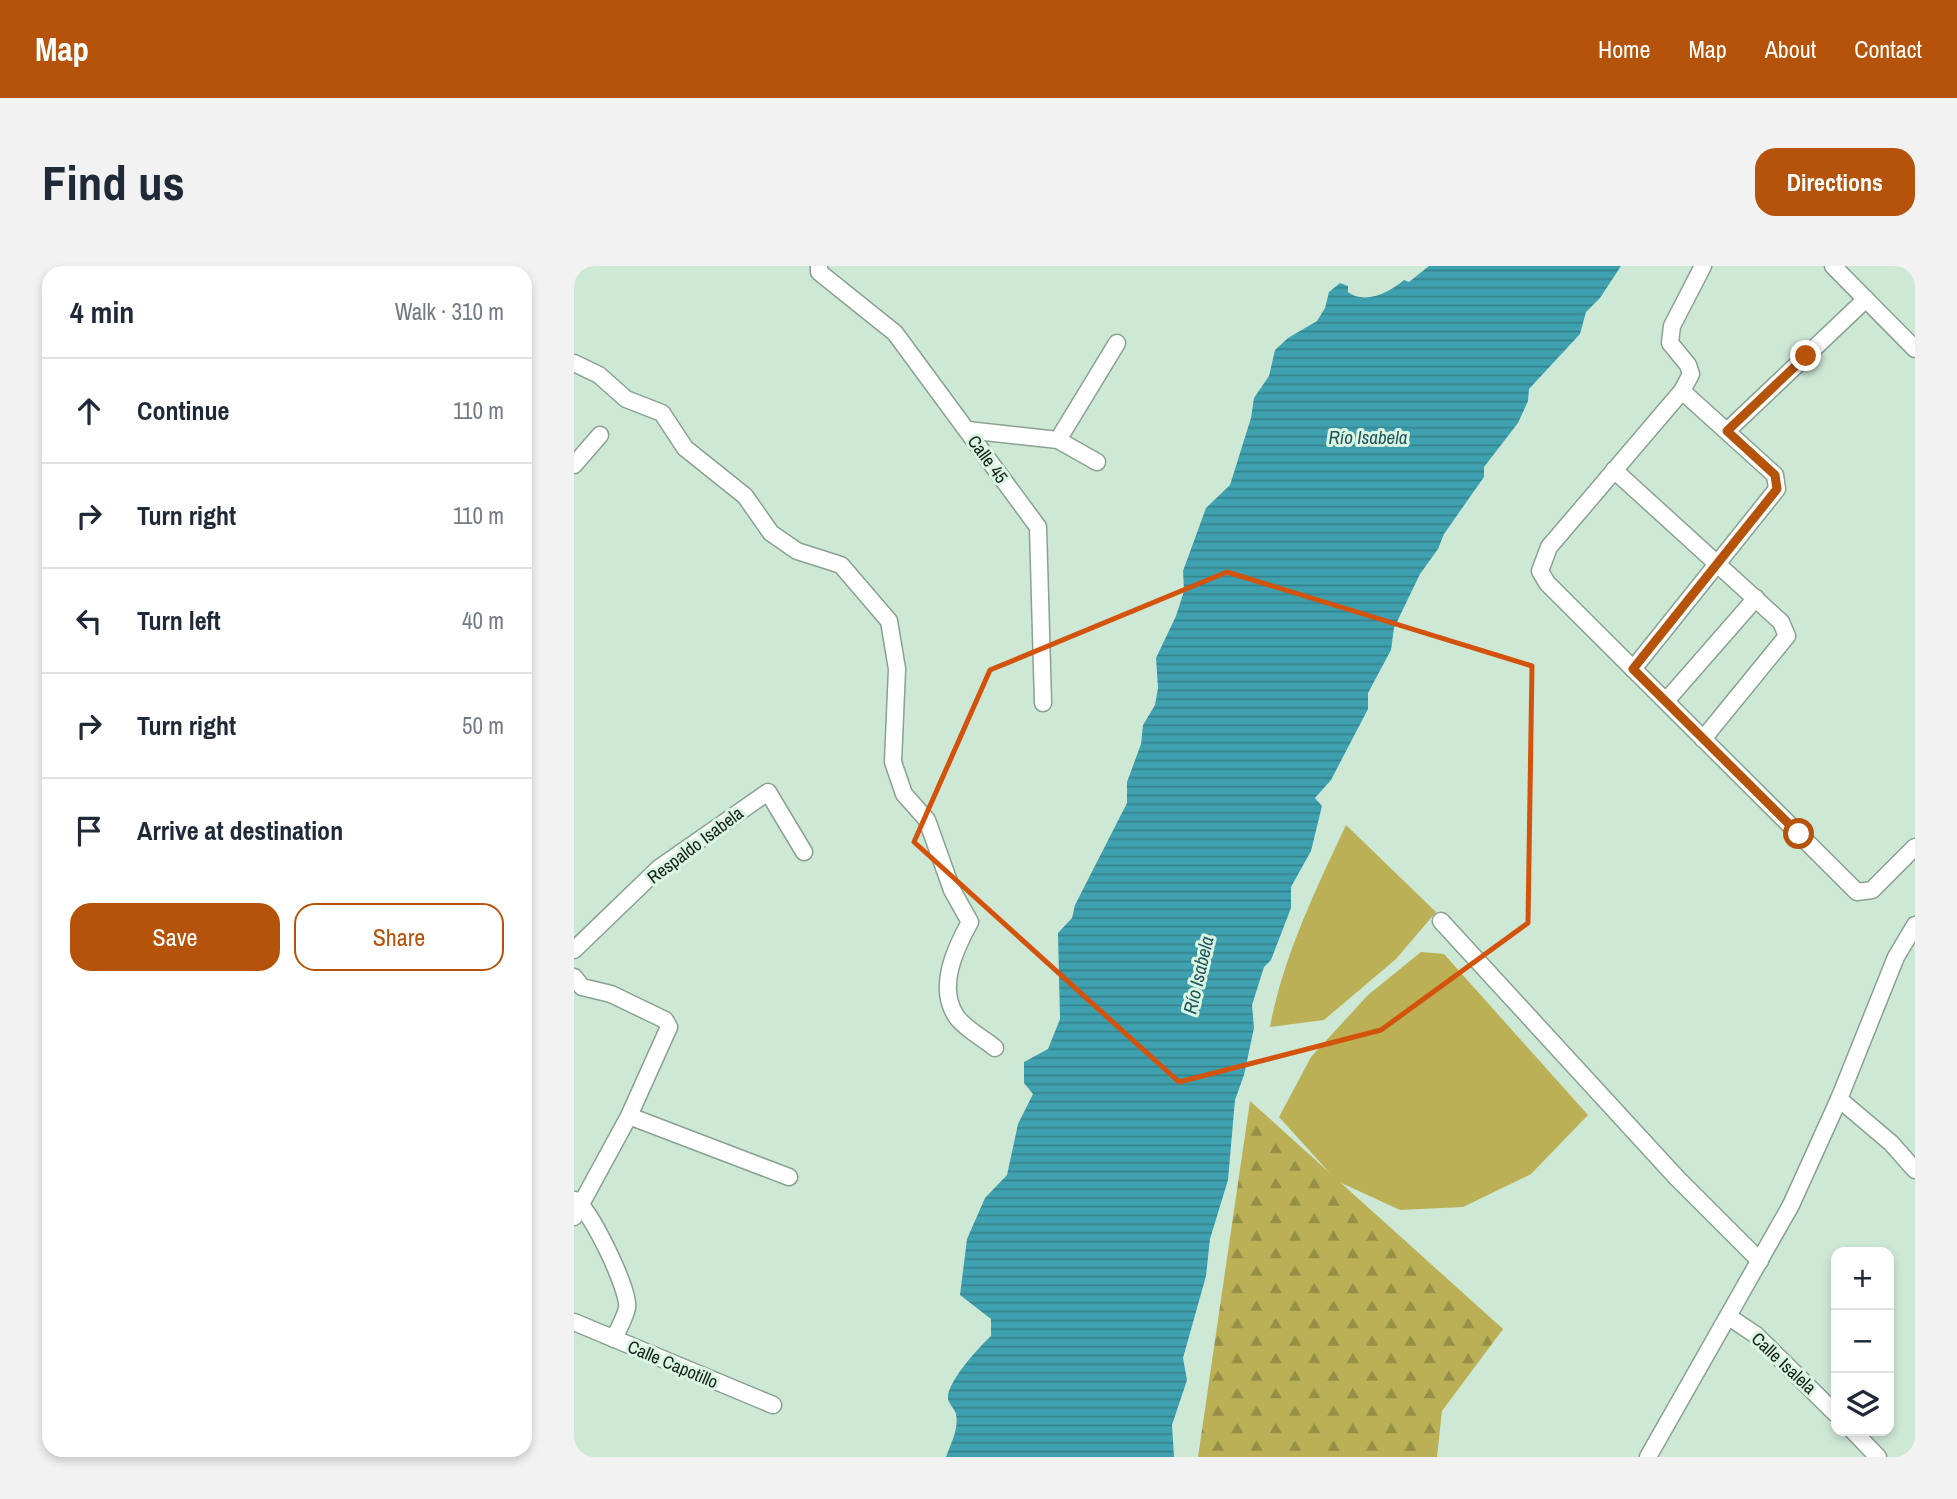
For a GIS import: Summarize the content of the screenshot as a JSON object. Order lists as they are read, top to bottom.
{
  "streets": {
    "street": [
      "Calle 45",
      "Respaldo Isabela",
      "Calle Isalela",
      "Calle Capotillo"
    ]
  },
  "water": ["Río Isabela"],
  "page": {
    "header": "Map",
    "nav": [
      "Home",
      "Map",
      "About",
      "Contact"
    ],
    "buttons": [
      "Directions",
      ["Save", "Share"]
    ],
    "title": "Find us",
    "heading": ["4 min", "Walk · 310 m"],
    "list": [
      ["Continue", "110 m"],
      ["Turn right", "110 m"],
      ["Turn left", "40 m"],
      ["Turn right", "50 m"],
      "Arrive at destination"
    ],
    "map_buttons": ["+", "−"]
  }
}
